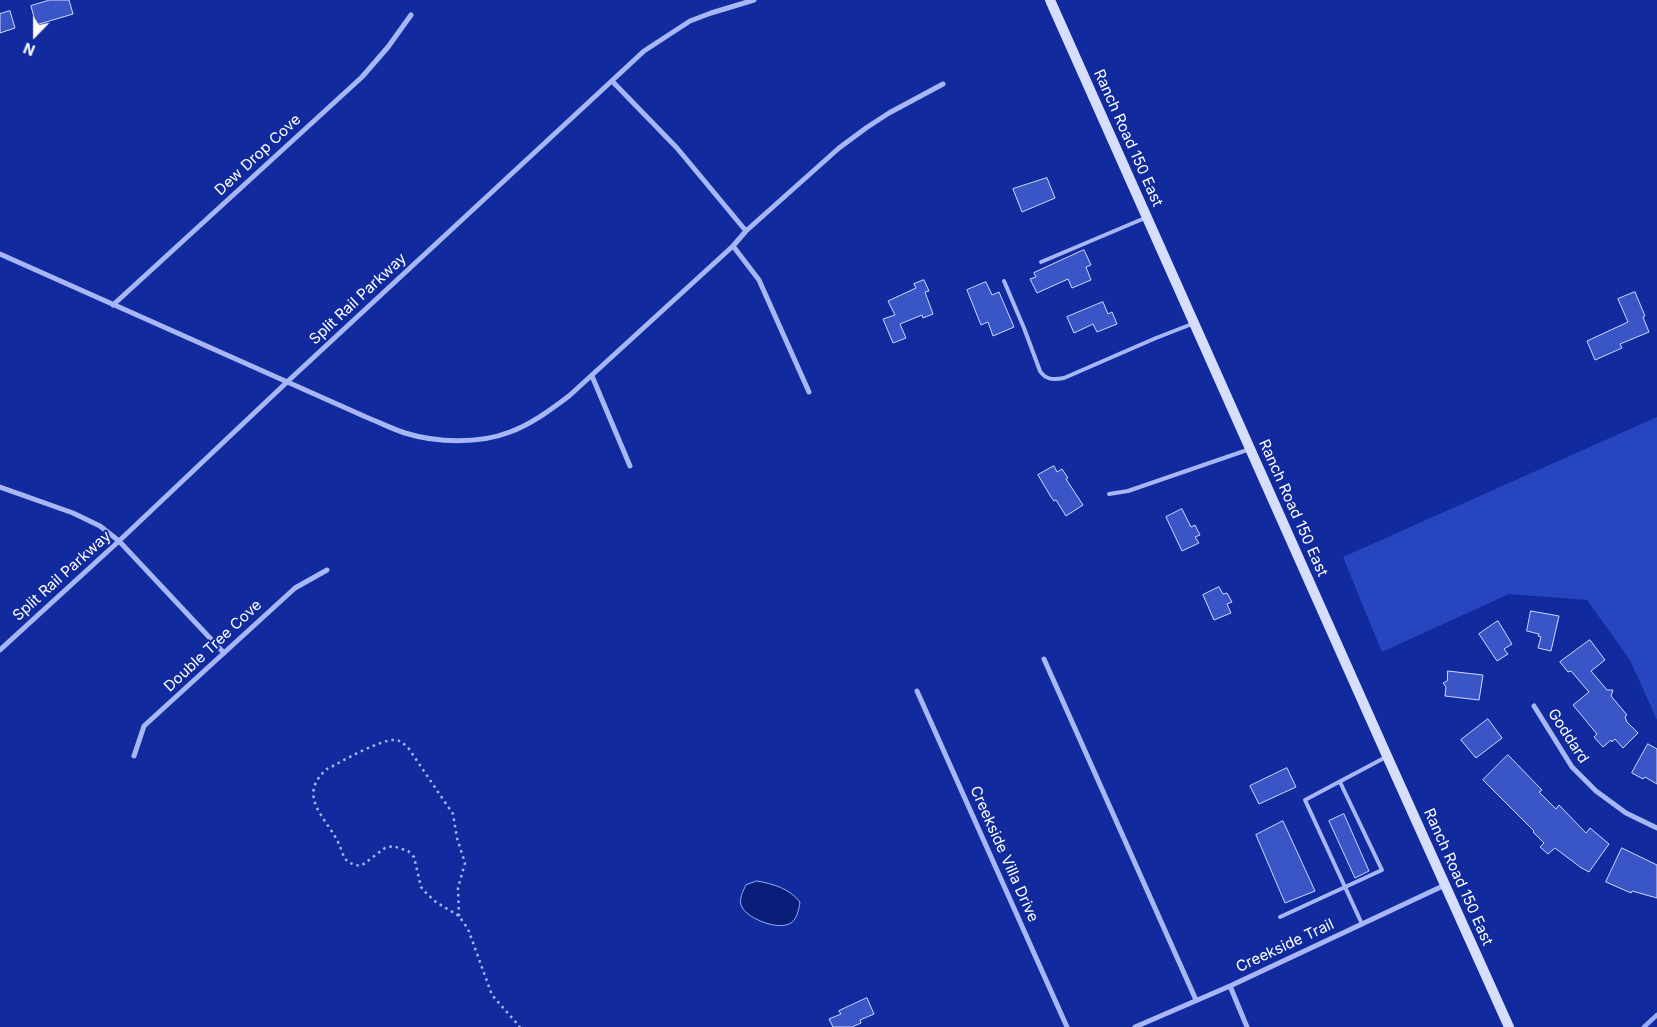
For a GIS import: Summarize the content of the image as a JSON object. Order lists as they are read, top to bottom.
{
  "streets": {
    "main road": ["Ranch Road 150 East"],
    "street": [
      "Dew Drop Cove",
      "Split Rail Parkway",
      "Double Tree Cove",
      "Goddard",
      "Creekside Villa Drive",
      "Creekside Trail"
    ]
  },
  "crossings": [
    ["Ranch Road 150 East", "Creekside Trail"]
  ],
  "north": "bottom"
}
